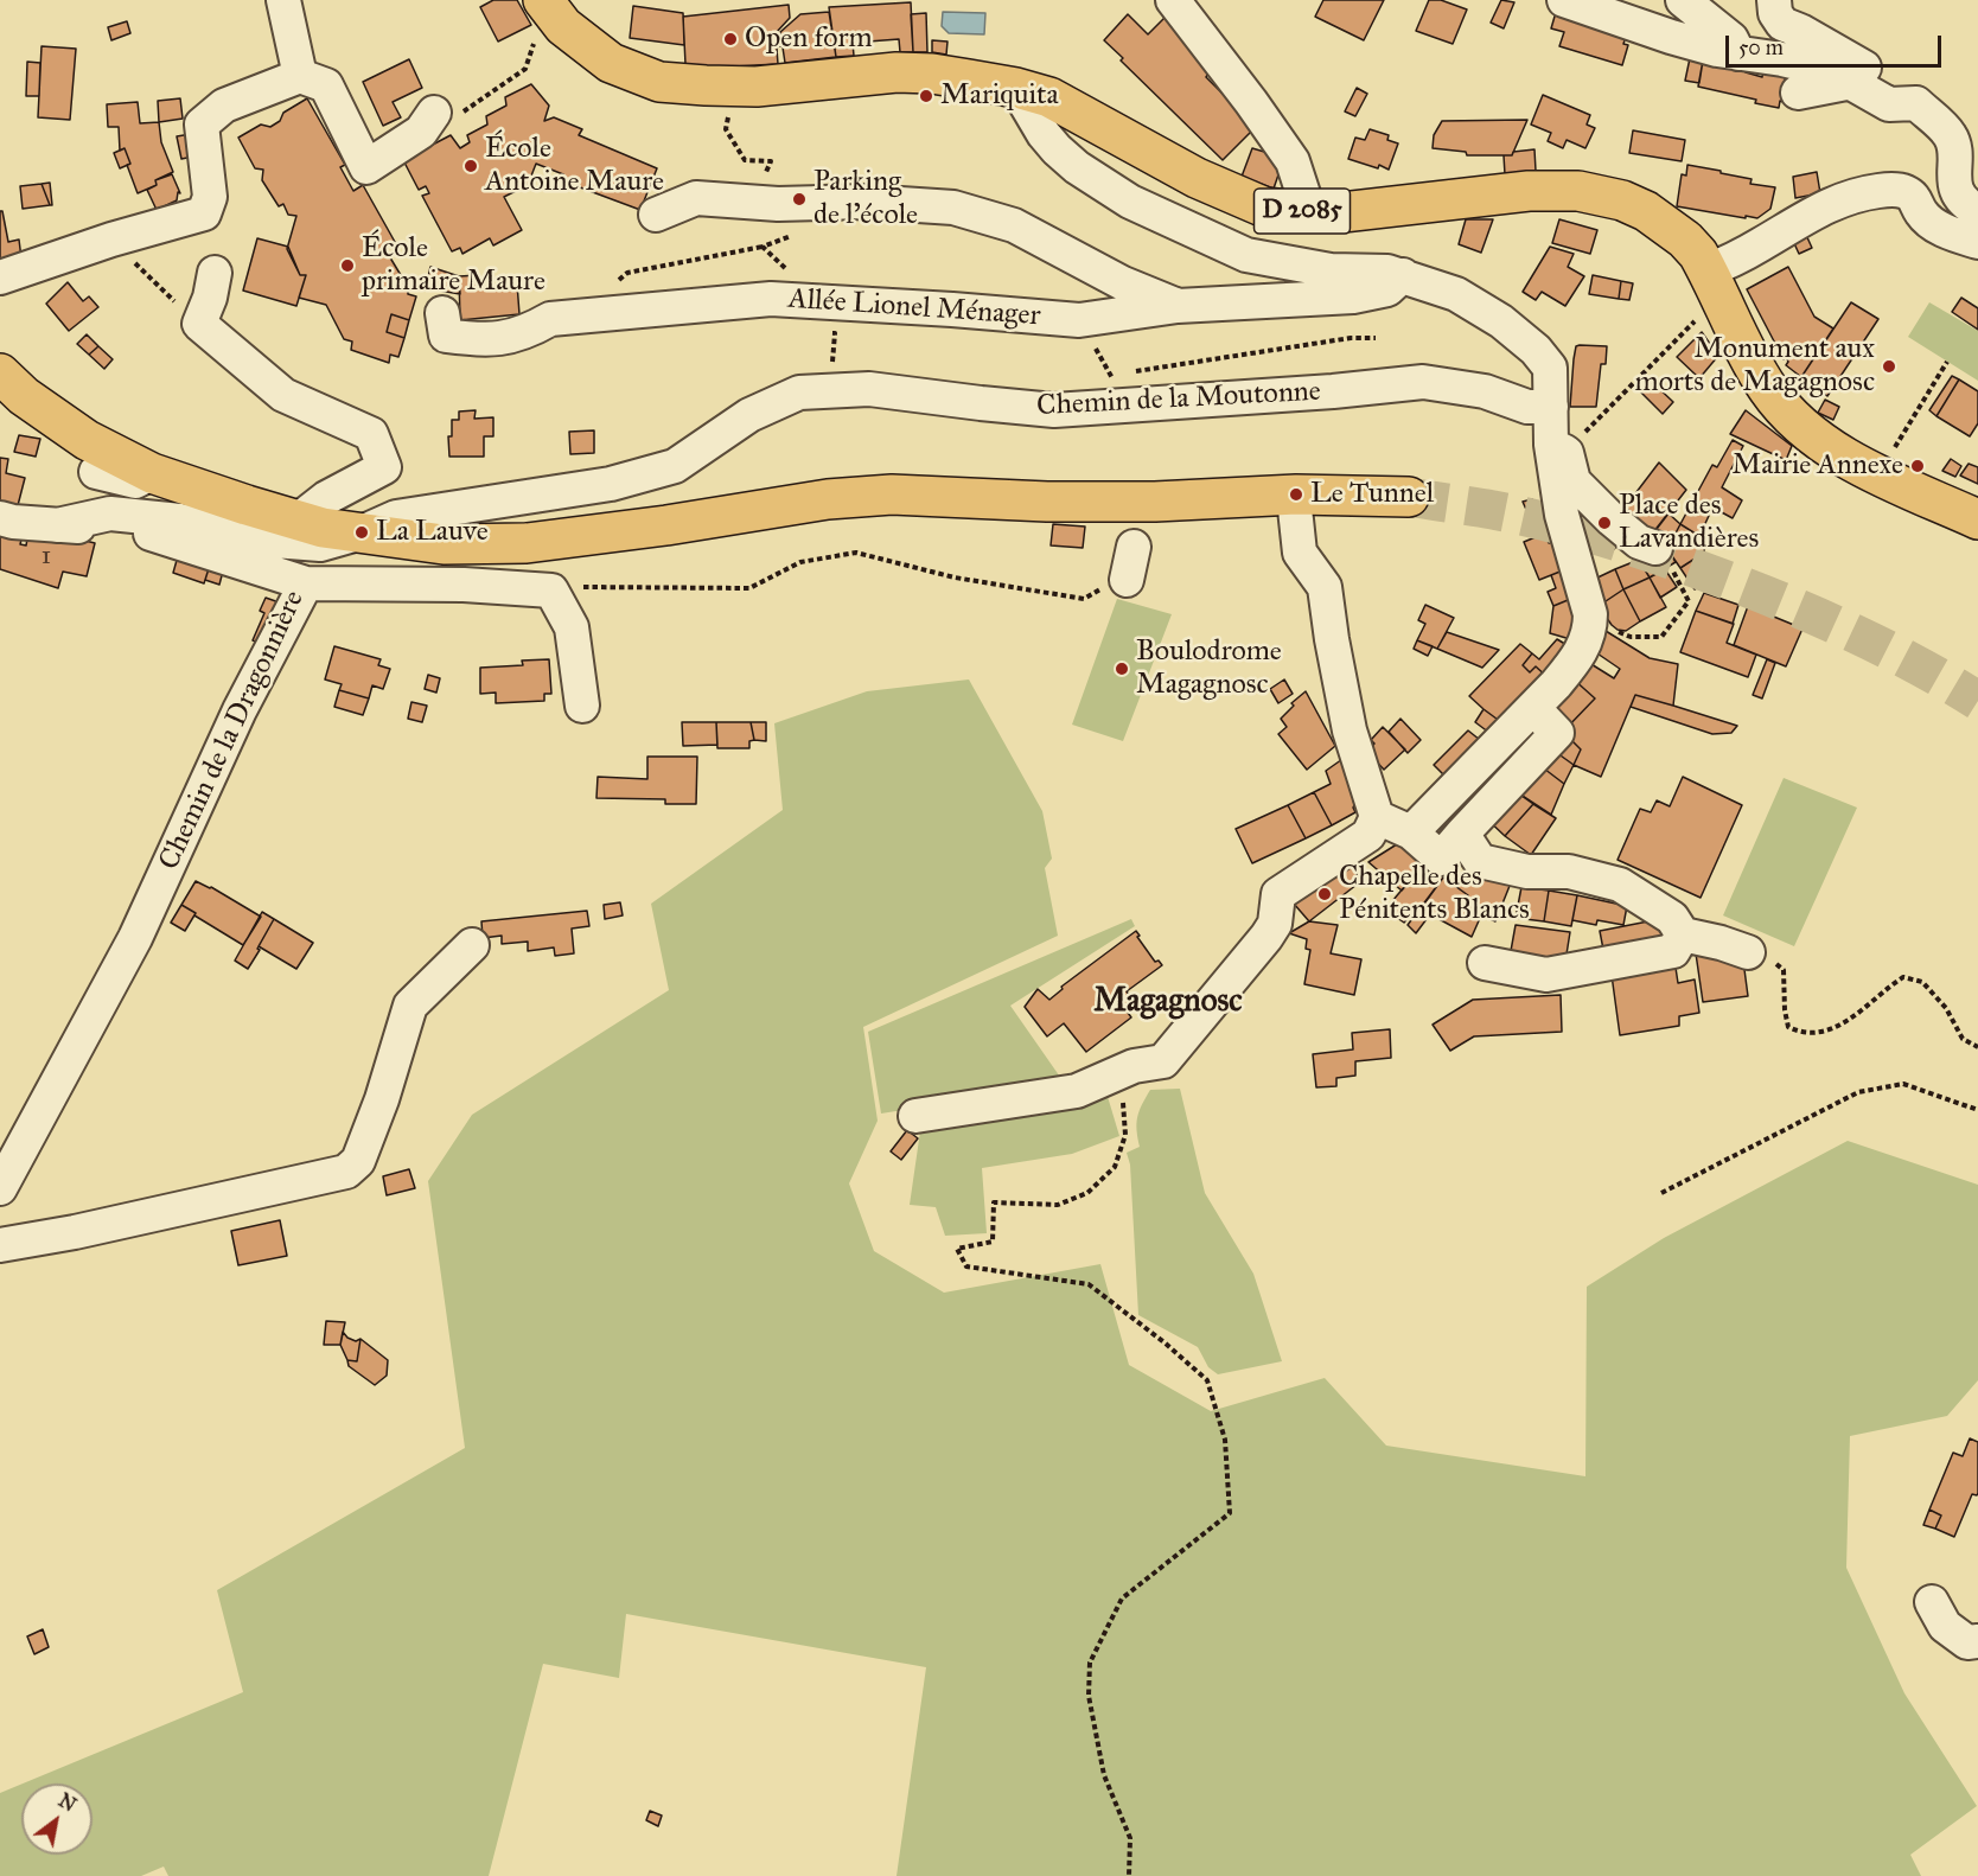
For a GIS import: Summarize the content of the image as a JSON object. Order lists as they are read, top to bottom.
{
  "streets": {
    "main road": ["D 2085"],
    "street": ["Allée Lionel Ménager", "Chemin de la Moutonne", "Chemin de la Dragonnière"]
  },
  "districts": ["Magagnosc"],
  "places": [
    "Open form",
    "Mariquita",
    "École Antoine Maure",
    "Parking de l'école",
    "École primaire Maure",
    "Monument aux morts de Magagnosc",
    "Mairie Annexe",
    "Le Tunnel",
    "Place des Lavandières",
    "La Lauve",
    "Boulodrome Magagnosc",
    "Chapelle des Pénitents Blancs"
  ],
  "house_numbers": ["1"],
  "scale_bar": "50 m",
  "north": "top right"
}
